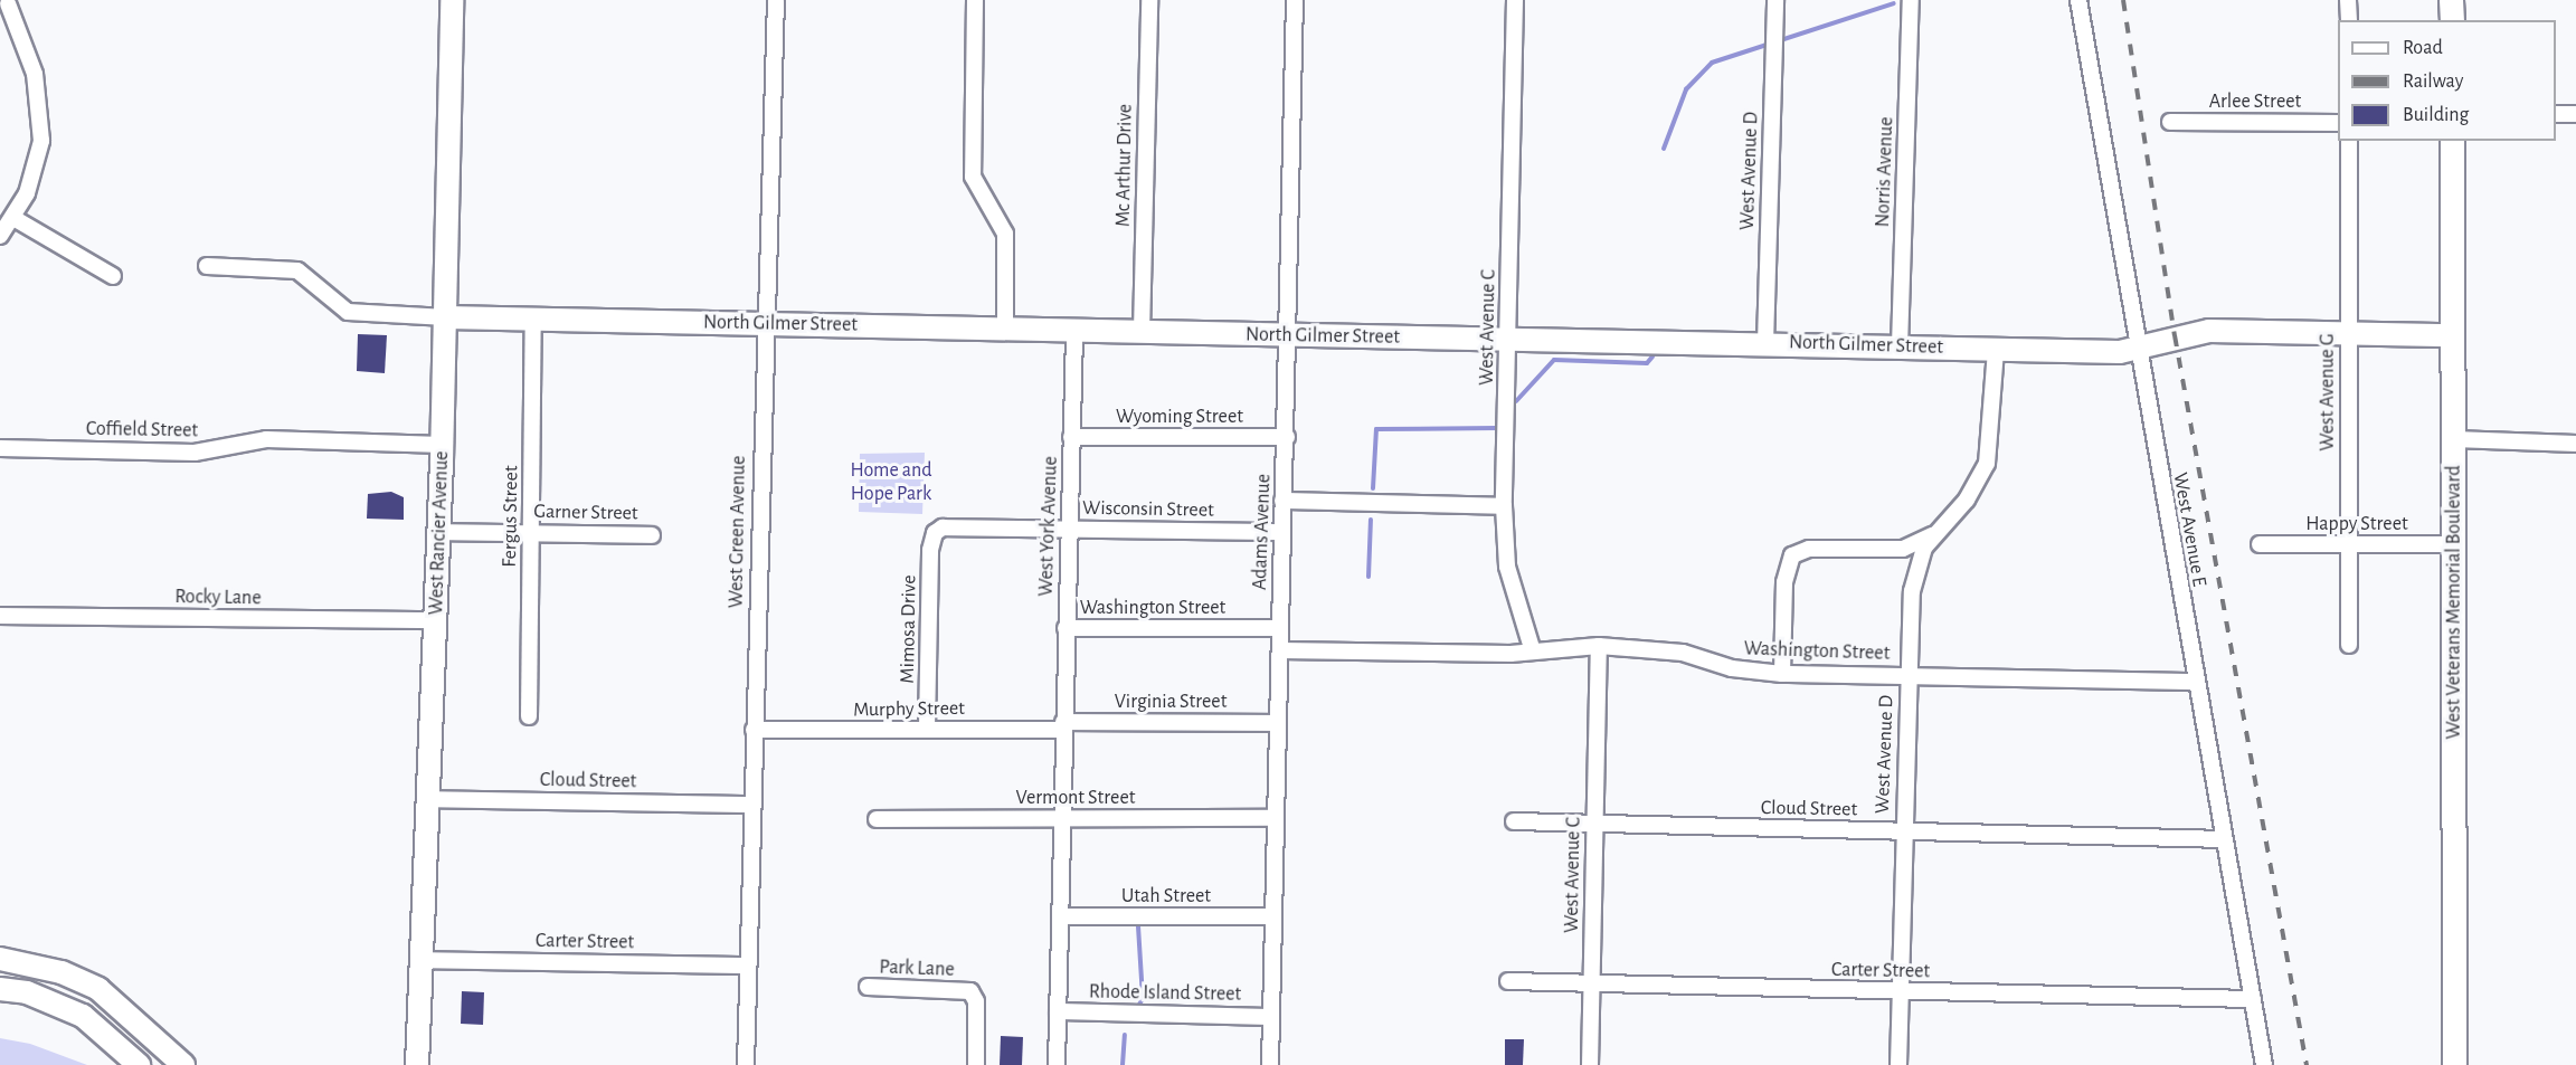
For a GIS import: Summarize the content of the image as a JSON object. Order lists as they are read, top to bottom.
{
  "streets": {
    "main road": ["West Veterans Memorial Boulevard"],
    "street": [
      "Arlee Street",
      "Mc Arthur Drive",
      "West Avenue D",
      "Norris Avenue",
      "North Gilmer Street",
      "West Avenue C",
      "West Avenue G",
      "Wyoming Street",
      "Coffield Street",
      "Wisconsin Street",
      "Garner Street",
      "Fergus Street",
      "Happy Street",
      "West York Avenue",
      "West Avenue E",
      "West Green Avenue",
      "Adams Avenue",
      "West Rancier Avenue",
      "Rocky Lane",
      "Washington Street",
      "Mimosa Drive",
      "Virginia Street",
      "Murphy Street",
      "Cloud Street",
      "Vermont Street",
      "Utah Street",
      "Carter Street",
      "Park Lane",
      "Rhode Island Street"
    ]
  },
  "crossings": [
    ["Mc Arthur Drive", "North Gilmer Street"],
    ["West Avenue D", "North Gilmer Street"],
    ["West Avenue D", "Washington Street"],
    ["West Avenue D", "Cloud Street"],
    ["West Avenue D", "Carter Street"],
    ["Norris Avenue", "North Gilmer Street"],
    ["North Gilmer Street", "West Avenue C"],
    ["North Gilmer Street", "West Avenue G"],
    ["North Gilmer Street", "Fergus Street"],
    ["North Gilmer Street", "West York Avenue"],
    ["North Gilmer Street", "West Avenue E"],
    ["North Gilmer Street", "West Green Avenue"],
    ["North Gilmer Street", "Adams Avenue"],
    ["North Gilmer Street", "West Rancier Avenue"],
    ["North Gilmer Street", "West Veterans Memorial Boulevard"],
    ["West Avenue C", "Washington Street"],
    ["West Avenue C", "Cloud Street"],
    ["West Avenue C", "Carter Street"],
    ["West Avenue G", "Happy Street"],
    ["Wyoming Street", "West York Avenue"],
    ["Wyoming Street", "Adams Avenue"],
    ["Coffield Street", "West Rancier Avenue"],
    ["Wisconsin Street", "West York Avenue"],
    ["Wisconsin Street", "Adams Avenue"],
    ["Wisconsin Street", "Mimosa Drive"],
    ["Garner Street", "Fergus Street"],
    ["Garner Street", "West Rancier Avenue"],
    ["Happy Street", "West Veterans Memorial Boulevard"],
    ["West York Avenue", "Washington Street"],
    ["West York Avenue", "Virginia Street"],
    ["West York Avenue", "Murphy Street"],
    ["West York Avenue", "Vermont Street"],
    ["West York Avenue", "Utah Street"],
    ["West York Avenue", "Rhode Island Street"],
    ["West Avenue E", "Washington Street"],
    ["West Avenue E", "Cloud Street"],
    ["West Avenue E", "Carter Street"],
    ["West Green Avenue", "Murphy Street"],
    ["West Green Avenue", "Cloud Street"],
    ["West Green Avenue", "Carter Street"],
    ["Adams Avenue", "Washington Street"],
    ["Adams Avenue", "Virginia Street"],
    ["Adams Avenue", "Vermont Street"],
    ["Adams Avenue", "Utah Street"],
    ["Adams Avenue", "Rhode Island Street"],
    ["West Rancier Avenue", "Rocky Lane"],
    ["West Rancier Avenue", "Cloud Street"],
    ["West Rancier Avenue", "Carter Street"],
    ["Mimosa Drive", "Murphy Street"],
    ["Virginia Street", "Murphy Street"]
  ],
  "parks": ["Home and Hope Park"],
  "legend": ["Road", "Railway", "Building"]
}
